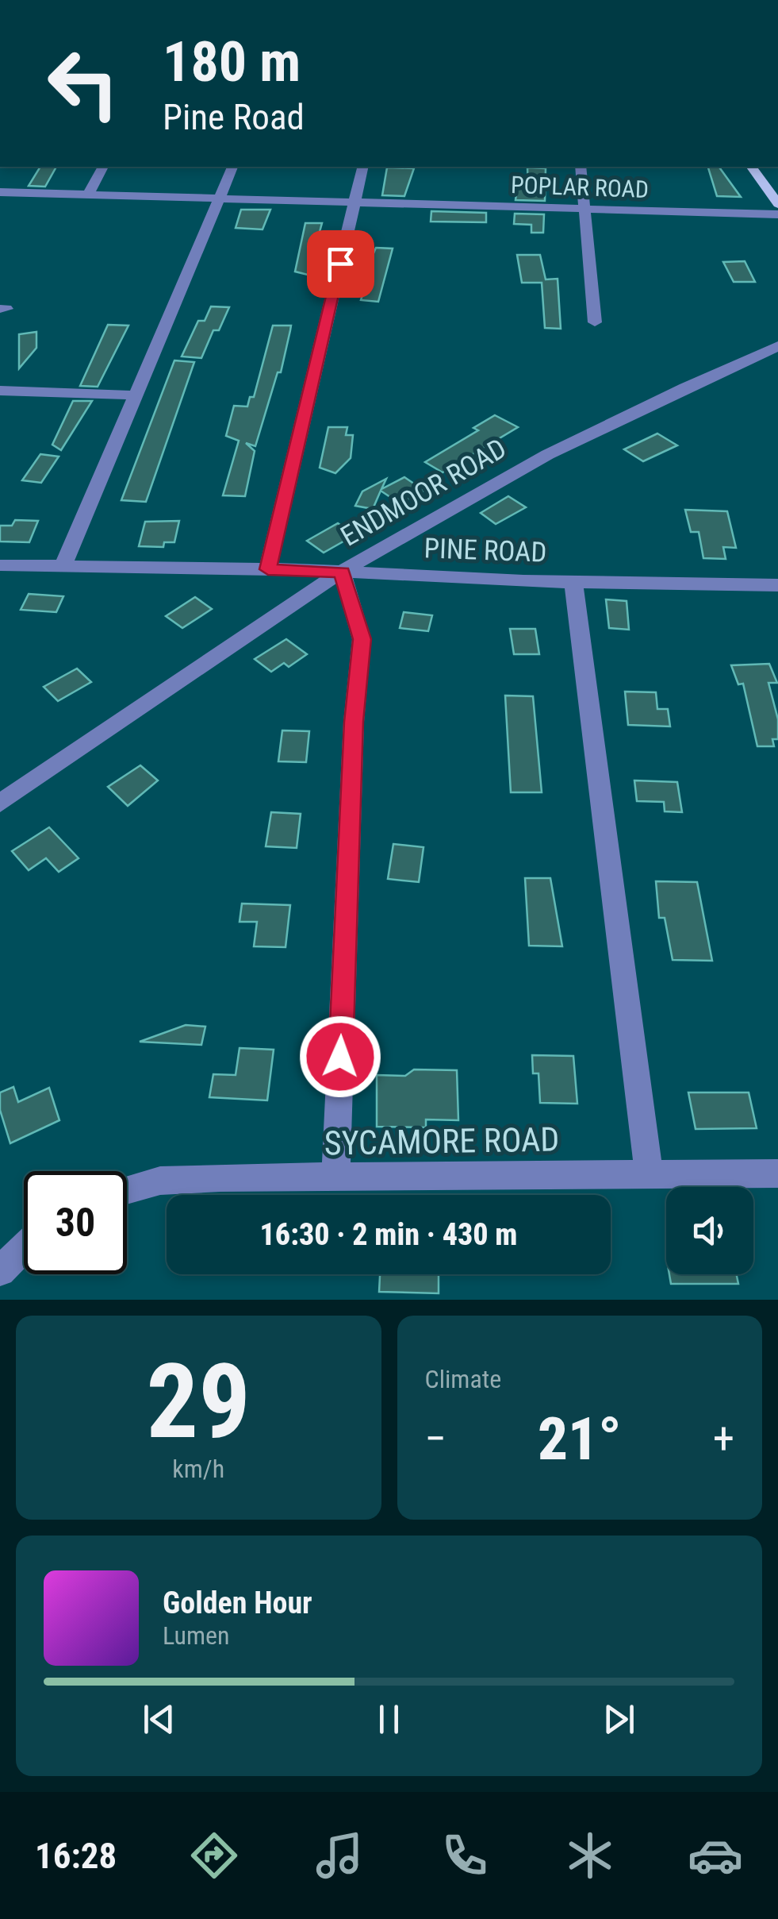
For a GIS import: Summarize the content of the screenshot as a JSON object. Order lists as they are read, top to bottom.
{
  "streets": {
    "street": [
      "POPLAR ROAD",
      "ENDMOOR ROAD",
      "PINE ROAD",
      "SYCAMORE ROAD"
    ]
  },
  "crossings": [
    ["ENDMOOR ROAD", "PINE ROAD"]
  ],
  "page": {
    "turn": ["180 m", "Pine Road"],
    "limit": "30",
    "trip": "16:30 · 2 min · 430 m",
    "tile": [
      ["29", "km/h"],
      "Climate"
    ],
    "heat": ["−", "21°", "+"],
    "song": ["Golden Hour", "Lumen"],
    "tabs": "16:28"
  }
}
